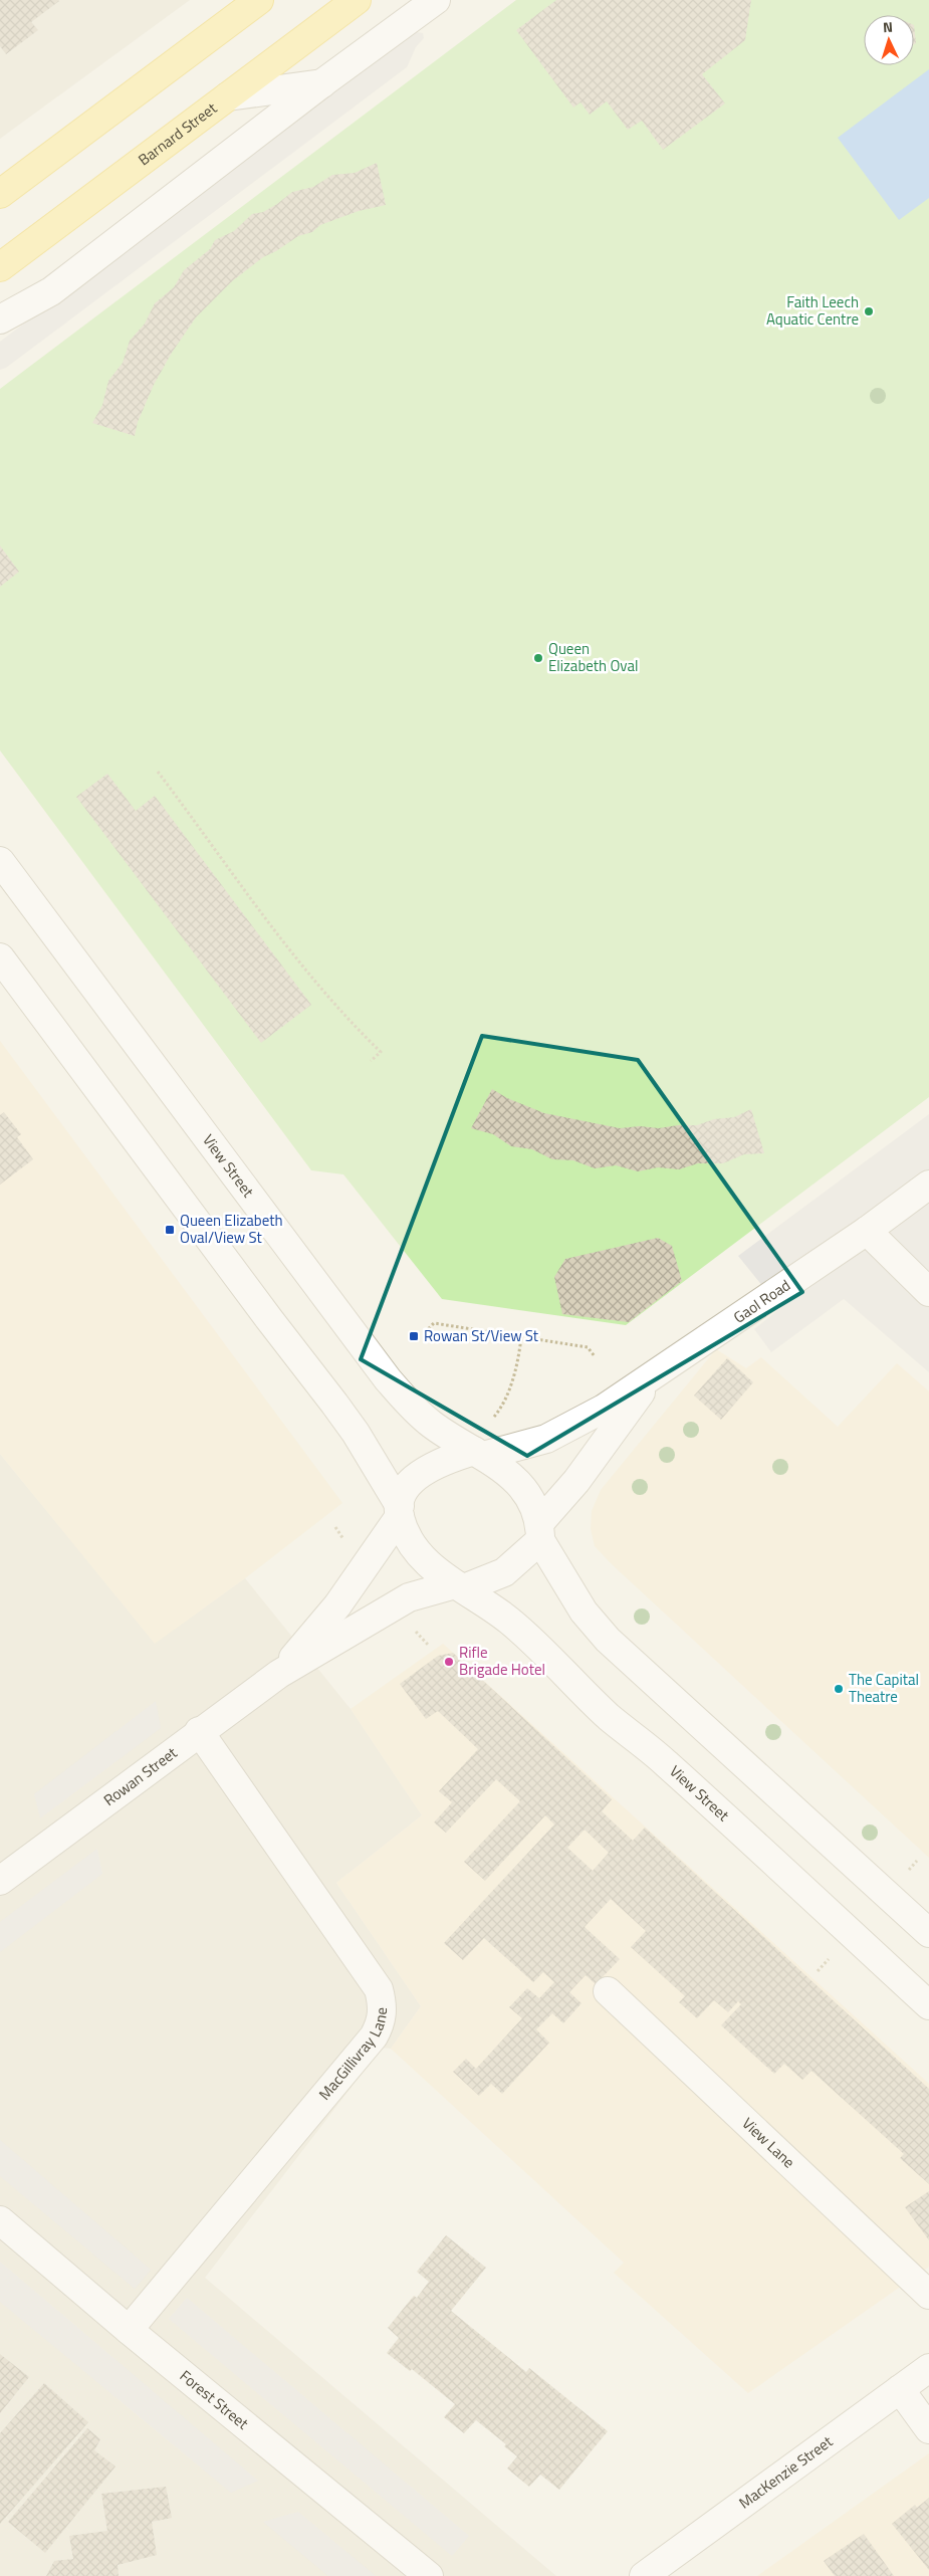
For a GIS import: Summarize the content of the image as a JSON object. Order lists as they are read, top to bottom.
{
  "streets": {
    "main road": ["Barnard Street"],
    "street": [
      "View Street",
      "Gaol Road",
      "Rowan Street",
      "MacGillivray Lane",
      "View Lane",
      "Forest Street",
      "MacKenzie Street"
    ]
  },
  "crossings": [
    ["View Street", "Gaol Road"],
    ["View Street", "Rowan Street"],
    ["Gaol Road", "Rowan Street"],
    ["Rowan Street", "MacGillivray Lane"],
    ["MacGillivray Lane", "Forest Street"]
  ],
  "places": {
    "other": [
      "Faith Leech Aquatic Centre",
      "Queen Elizabeth Oval",
      "Rifle Brigade Hotel",
      "The Capital Theatre"
    ],
    "transit": ["Queen Elizabeth Oval/View St", "Rowan St/View St"]
  },
  "north": "top"
}
